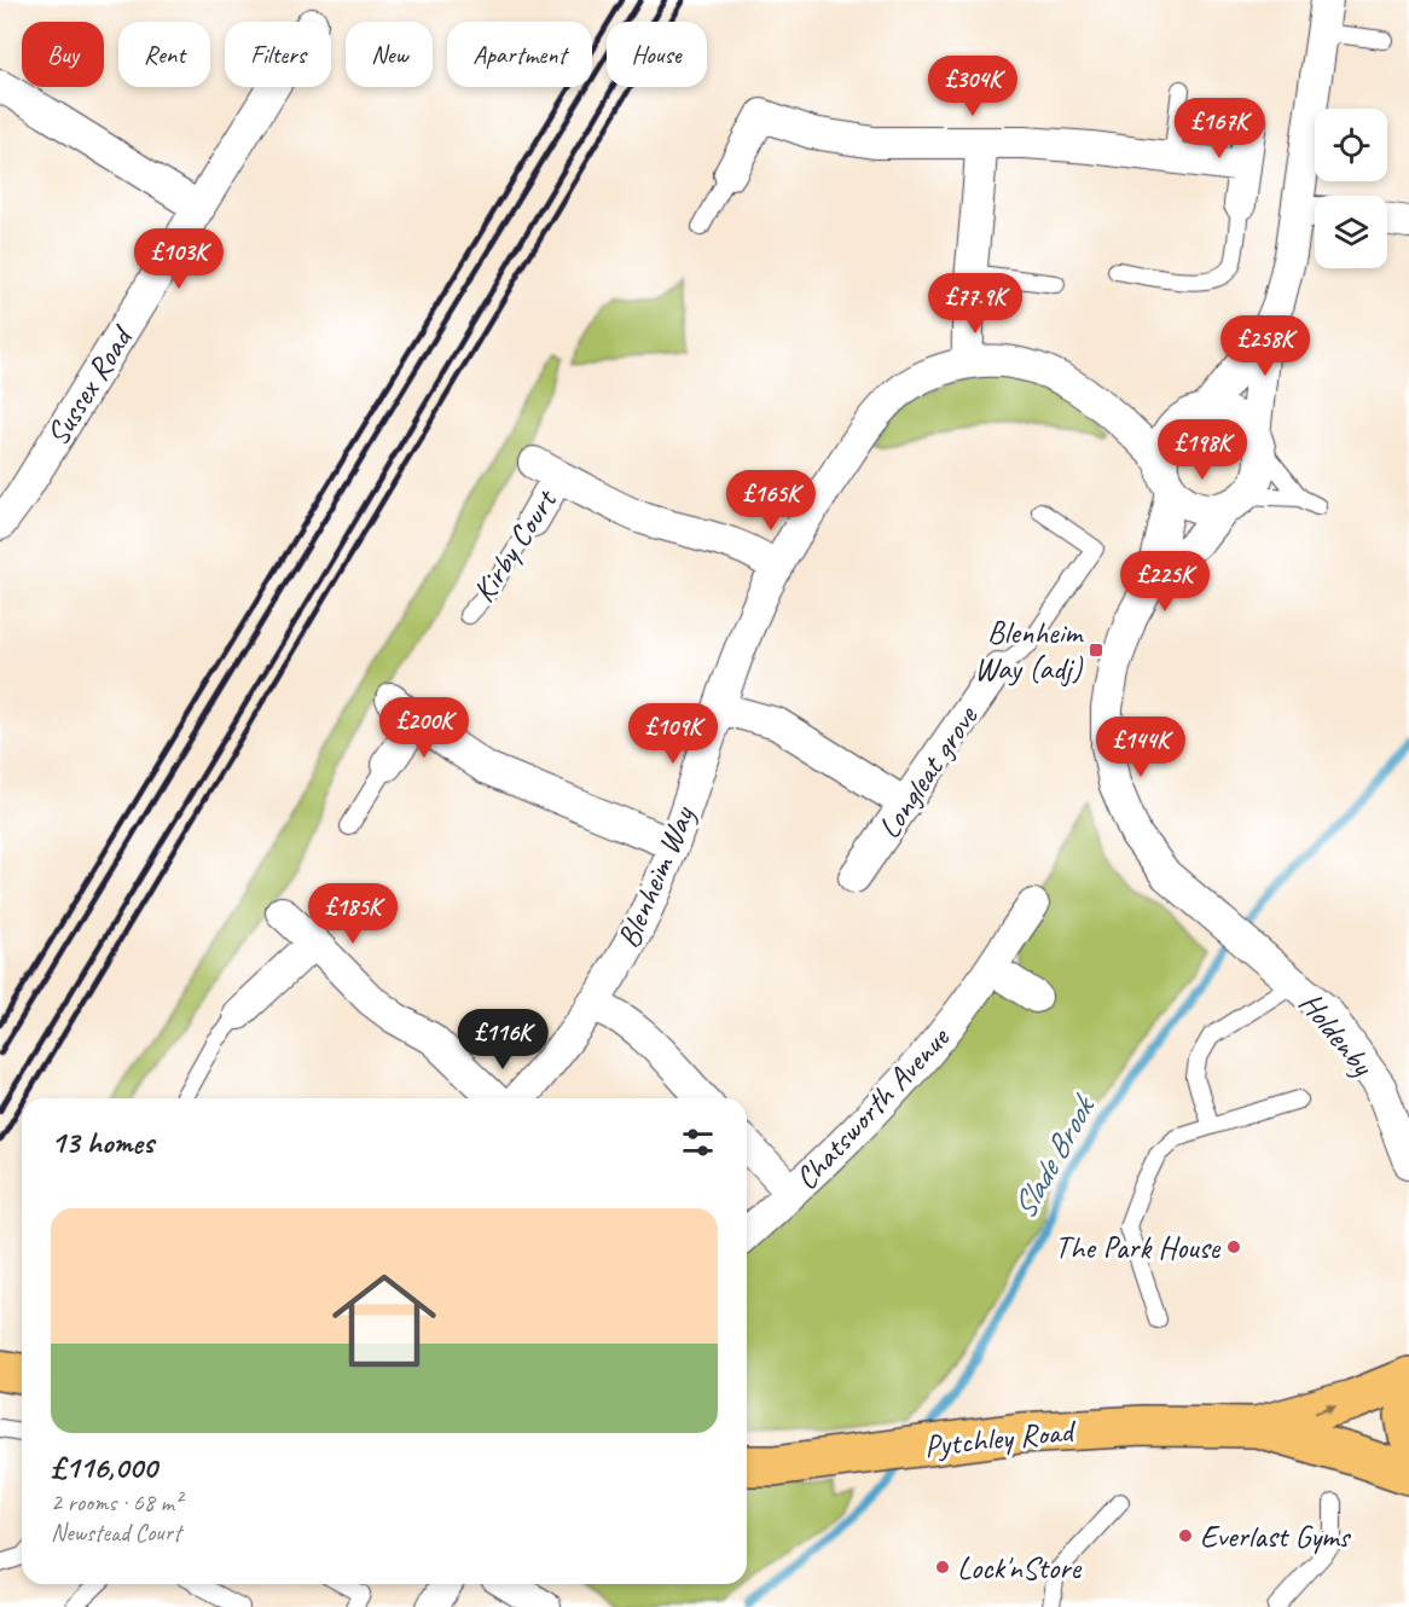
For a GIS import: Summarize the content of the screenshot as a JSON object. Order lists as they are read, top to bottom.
{
  "streets": {
    "main road": ["Pytchley Road"],
    "street": [
      "Sussex Road",
      "Kirby Court",
      "Longleat grove",
      "Blenheim Way",
      "Holdenby",
      "Chatsworth Avenue"
    ]
  },
  "crossings": [
    ["Kirby Court", "Blenheim Way"],
    ["Longleat grove", "Blenheim Way"]
  ],
  "water": ["Slade Brook"],
  "places": {
    "transit": ["Blenheim Way (adj)"],
    "other": ["The Park House", "Everlast Gyms", "Lock'nStore"]
  },
  "page": {
    "chip": [
      "Buy",
      "Rent",
      "Filters",
      "New",
      "Apartment",
      "House"
    ],
    "price": [
      "£304K",
      "£167K",
      "£103K",
      "£77.9K",
      "£258K",
      "£198K",
      "£165K",
      "£225K",
      "£200K",
      "£109K",
      "£144K",
      "£185K",
      "£116K"
    ],
    "heading": "13 homes",
    "list": [
      {
        "name": "£116,000",
        "note": "2 rooms · 68 m² · Newstead Court"
      }
    ]
  }
}
